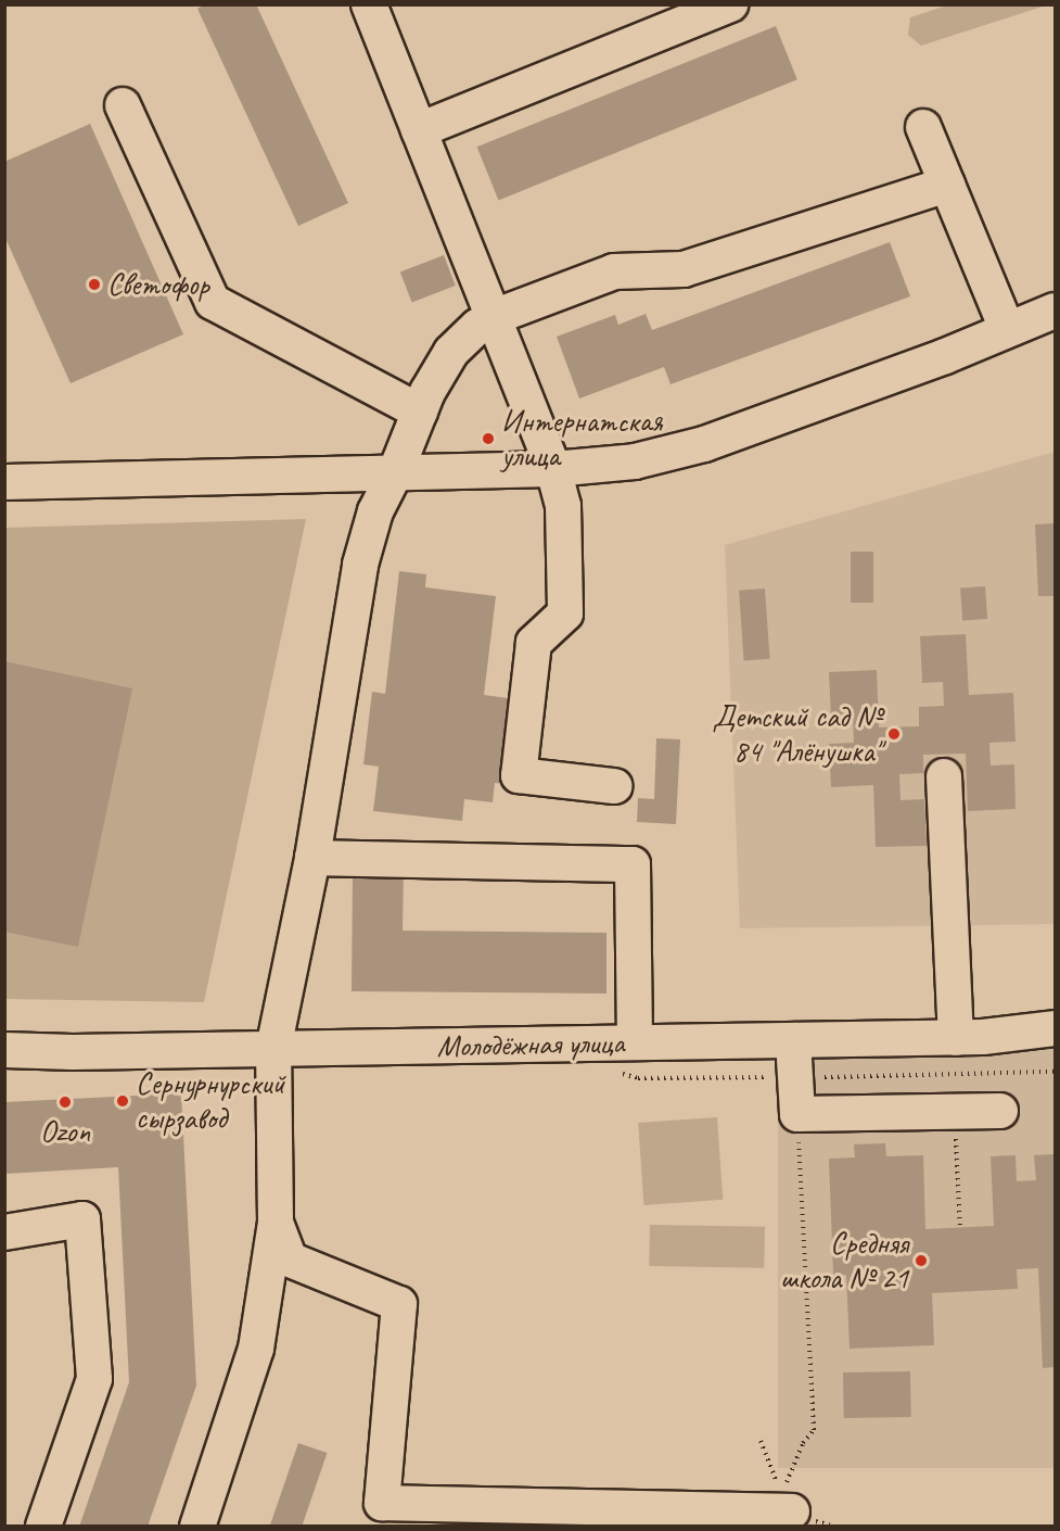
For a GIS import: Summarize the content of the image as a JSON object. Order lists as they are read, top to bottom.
{
  "streets": {
    "street": ["Молодёжная улица"]
  },
  "places": [
    "Светофор",
    "Интернатская улица",
    "Детский сад № 84 \"Алёнушка\"",
    "Сернурнурский сырзавод",
    "Ozon",
    "Средняя школа № 21"
  ]
}
